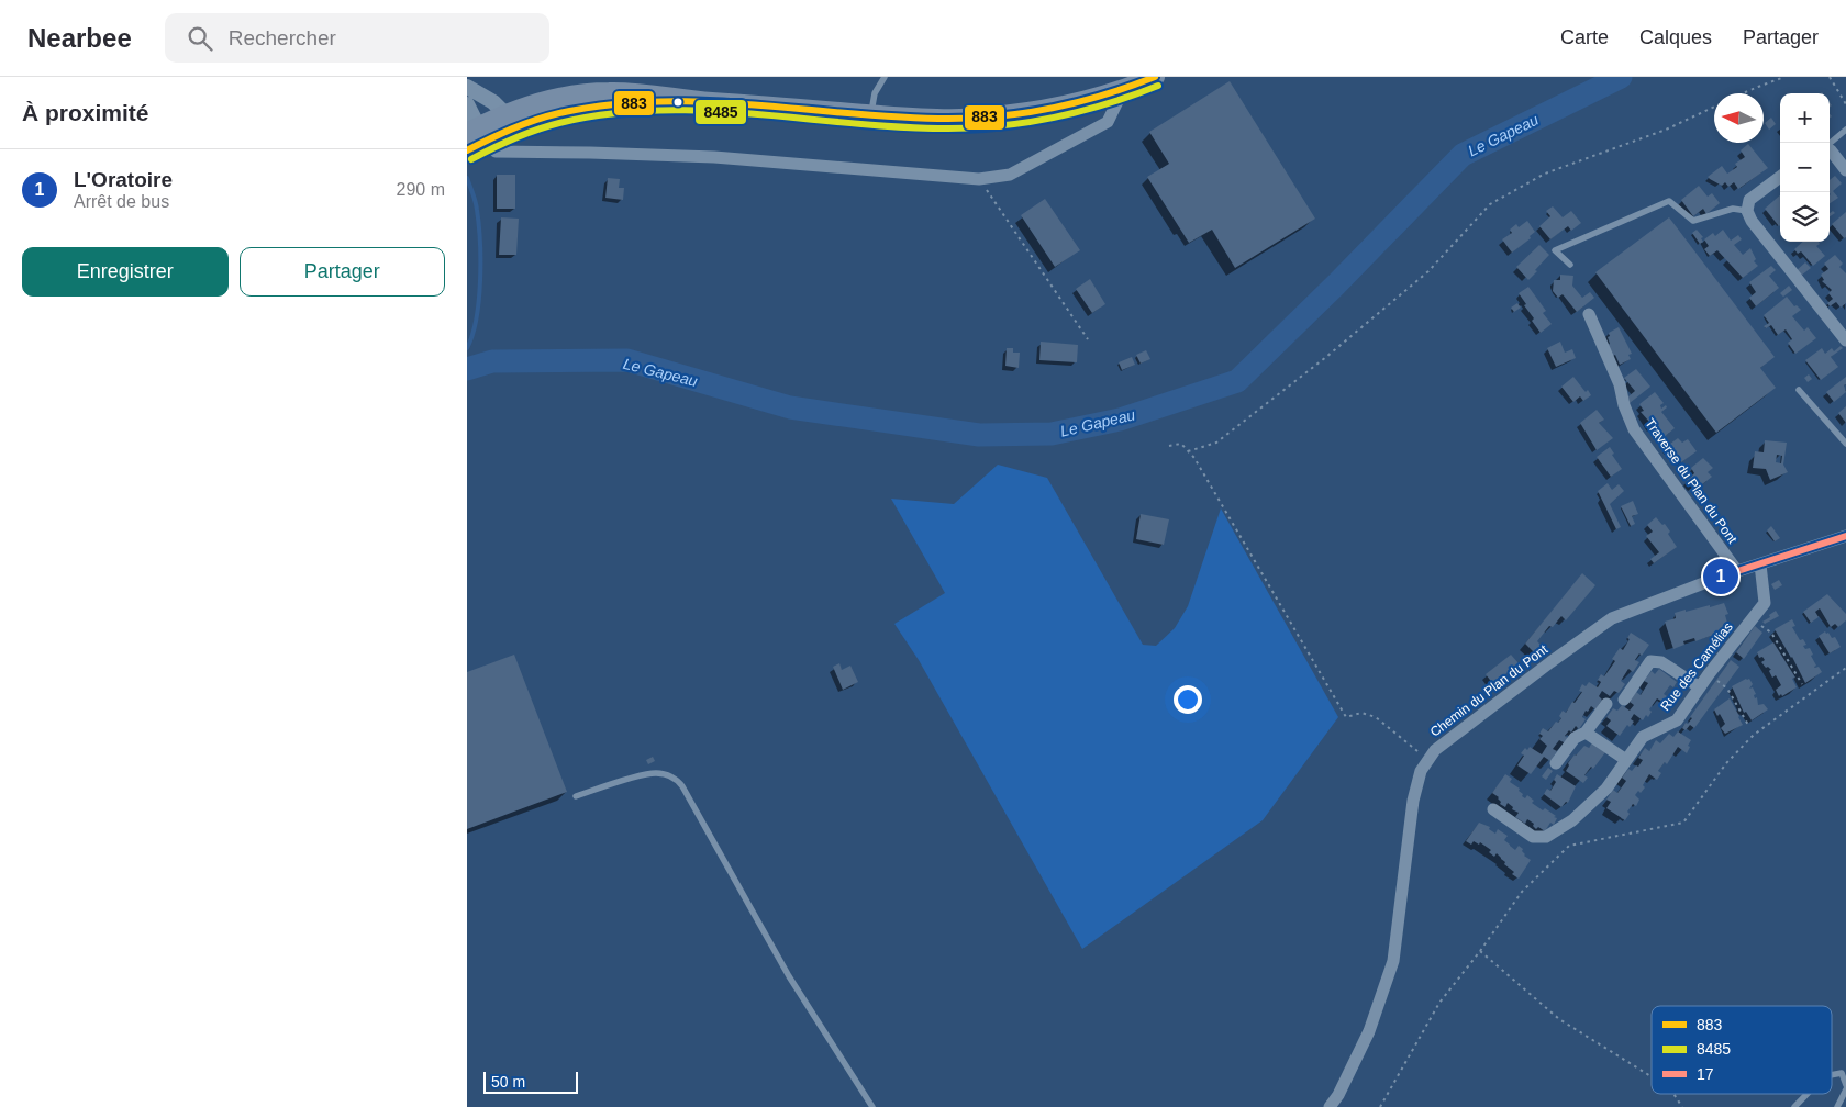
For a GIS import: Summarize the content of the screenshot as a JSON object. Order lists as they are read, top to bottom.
{
  "streets": {
    "street": ["Traverse du Plan du Pont", "Rue des Camélias", "Chemin du Plan du Pont"]
  },
  "crossings": [
    ["Traverse du Plan du Pont", "Chemin du Plan du Pont"],
    ["Rue des Camélias", "Chemin du Plan du Pont"]
  ],
  "water": ["Le Gapeau"],
  "lines": ["transit line 883", "transit line 8485", "transit line 17"],
  "legend": ["883", "8485", "17"],
  "scale_bar": "50 m",
  "north": "left",
  "page": {
    "header": "Nearbee",
    "search": "Rechercher",
    "nav": ["Carte", "Calques", "Partager"],
    "heading": "À proximité",
    "map_buttons": ["+", "−"],
    "list": [
      {
        "mark": "1",
        "name": "L'Oratoire",
        "note": "Arrêt de bus",
        "value": "290 m"
      }
    ],
    "buttons": ["Enregistrer", "Partager"],
    "pins": "1",
    "scale": "50 m"
  }
}
